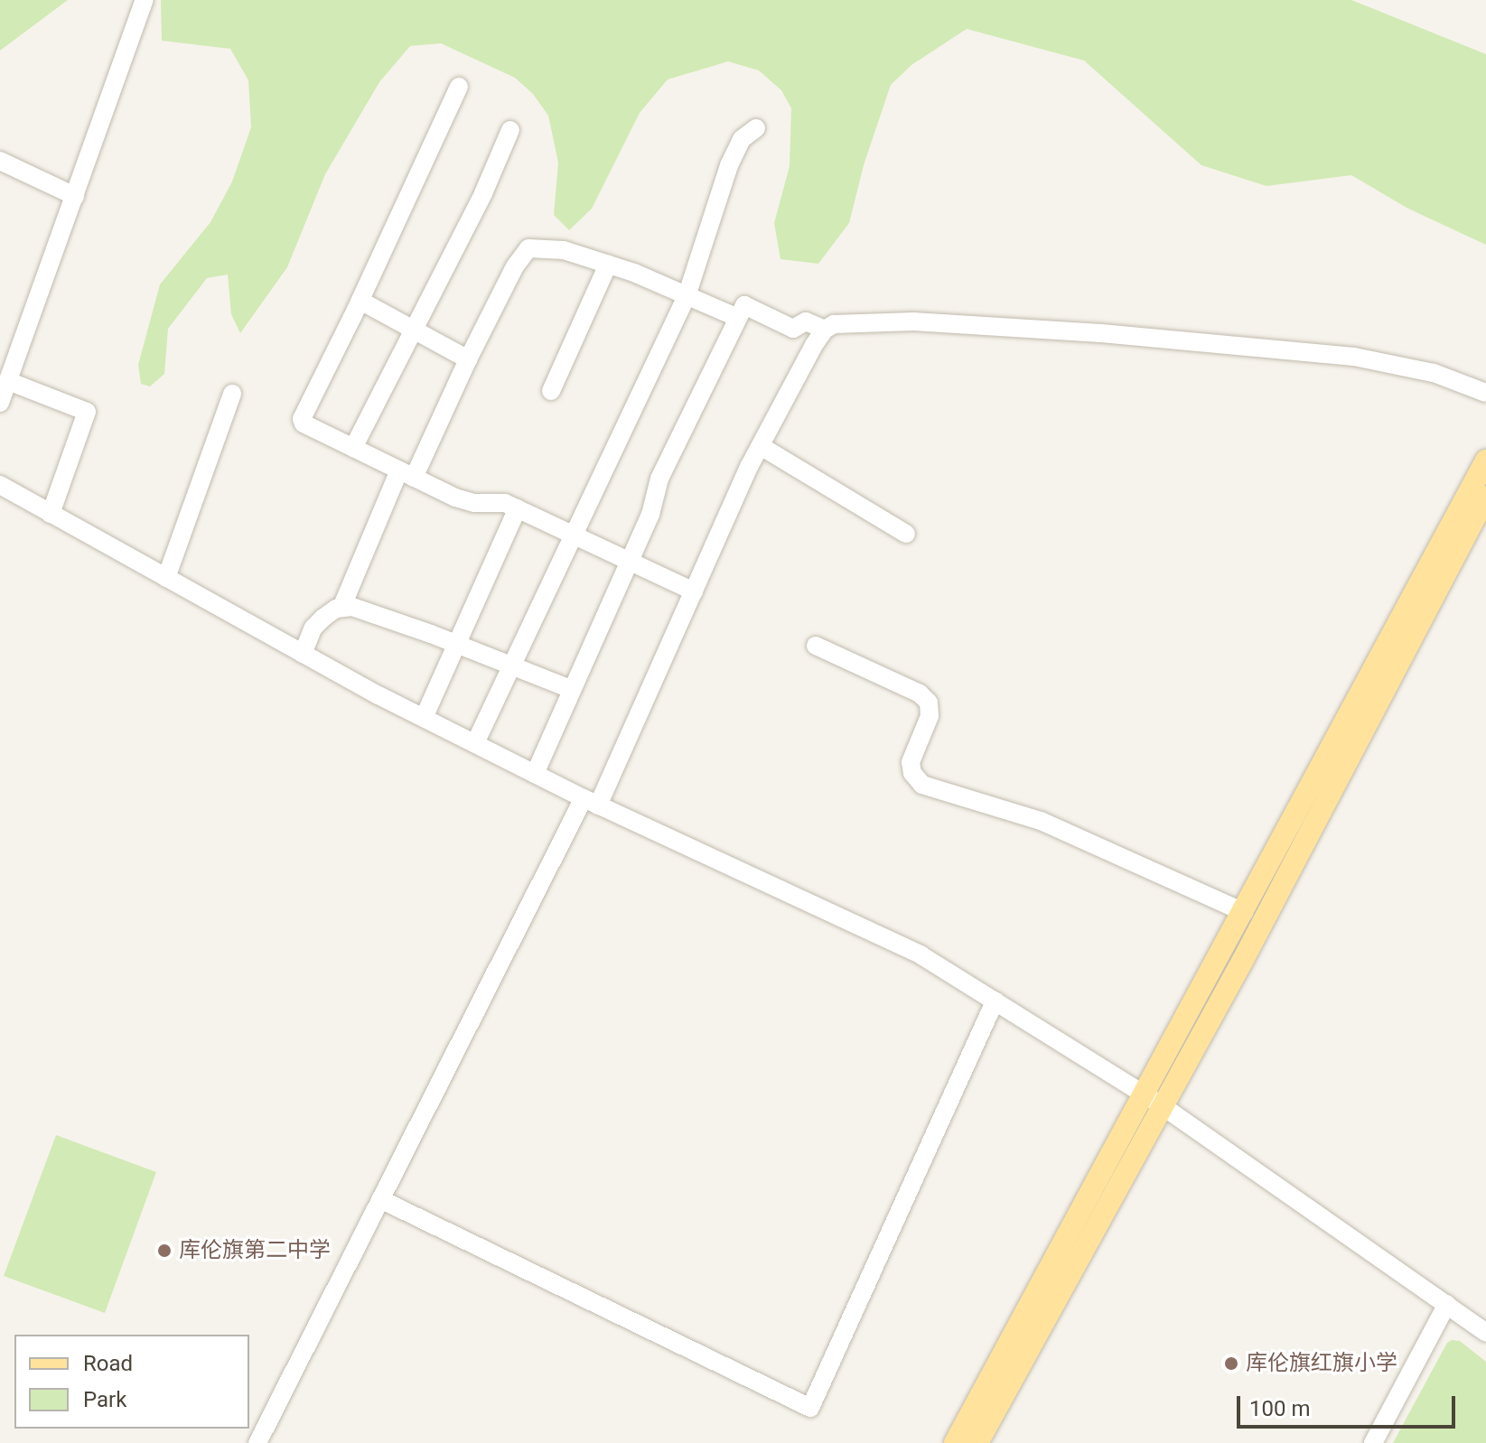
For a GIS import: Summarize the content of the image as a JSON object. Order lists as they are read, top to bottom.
{
  "places": ["库伦旗第二中学", "库伦旗红旗小学"],
  "legend": ["Road", "Park"],
  "scale_bar": "100 m"
}
